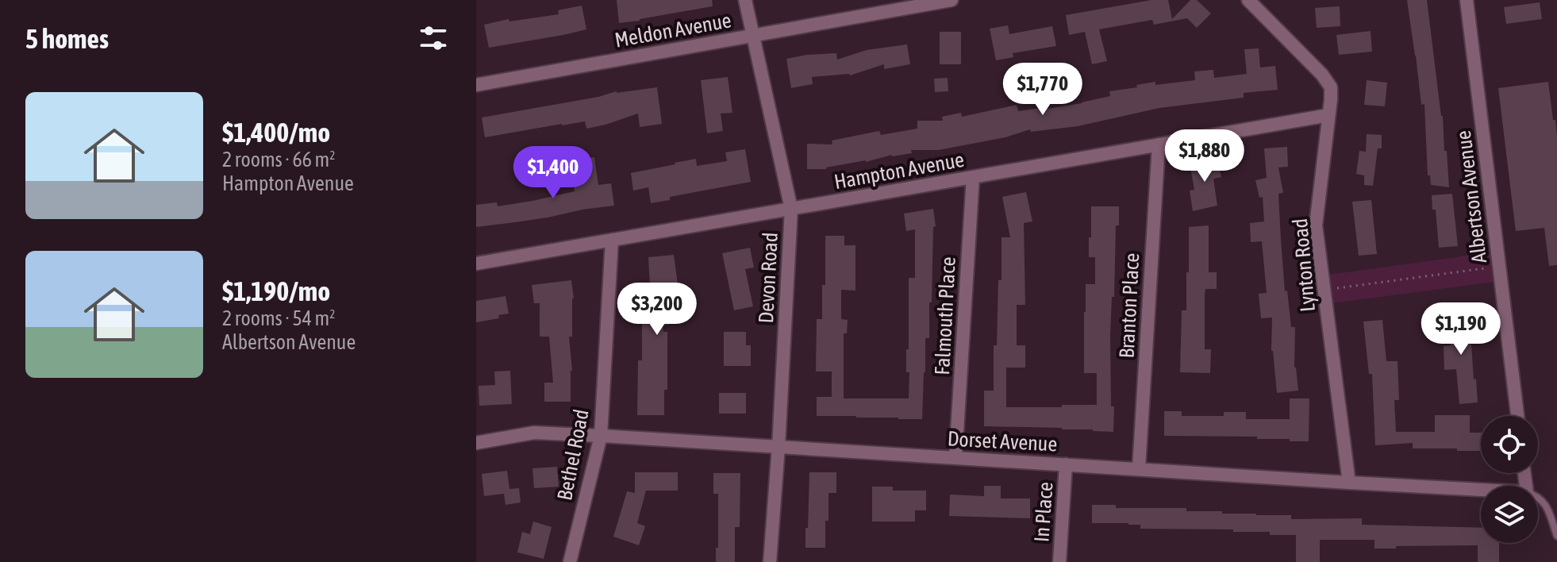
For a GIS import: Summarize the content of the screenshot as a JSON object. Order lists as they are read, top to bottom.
{
  "streets": {
    "street": [
      "Meldon Avenue",
      "Hampton Avenue",
      "Albertson Avenue",
      "Lynton Road",
      "Devon Road",
      "Branton Place",
      "Falmouth Place",
      "Dorset Avenue",
      "Bethel Road",
      "In Place"
    ]
  },
  "crossings": [
    ["Meldon Avenue", "Devon Road"],
    ["Hampton Avenue", "Lynton Road"],
    ["Hampton Avenue", "Devon Road"],
    ["Hampton Avenue", "Branton Place"],
    ["Hampton Avenue", "Falmouth Place"],
    ["Hampton Avenue", "Bethel Road"],
    ["Lynton Road", "Dorset Avenue"],
    ["Devon Road", "Dorset Avenue"],
    ["Branton Place", "Dorset Avenue"],
    ["Falmouth Place", "Dorset Avenue"],
    ["Dorset Avenue", "Bethel Road"],
    ["Dorset Avenue", "In Place"]
  ],
  "page": {
    "heading": "5 homes",
    "price": [
      "$1,770",
      "$1,880",
      "$1,400",
      "$3,200",
      "$1,190"
    ],
    "list": [
      {
        "name": "$1,400/mo",
        "note": "2 rooms · 66 m² · Hampton Avenue"
      },
      {
        "name": "$1,190/mo",
        "note": "2 rooms · 54 m² · Albertson Avenue"
      }
    ]
  }
}
